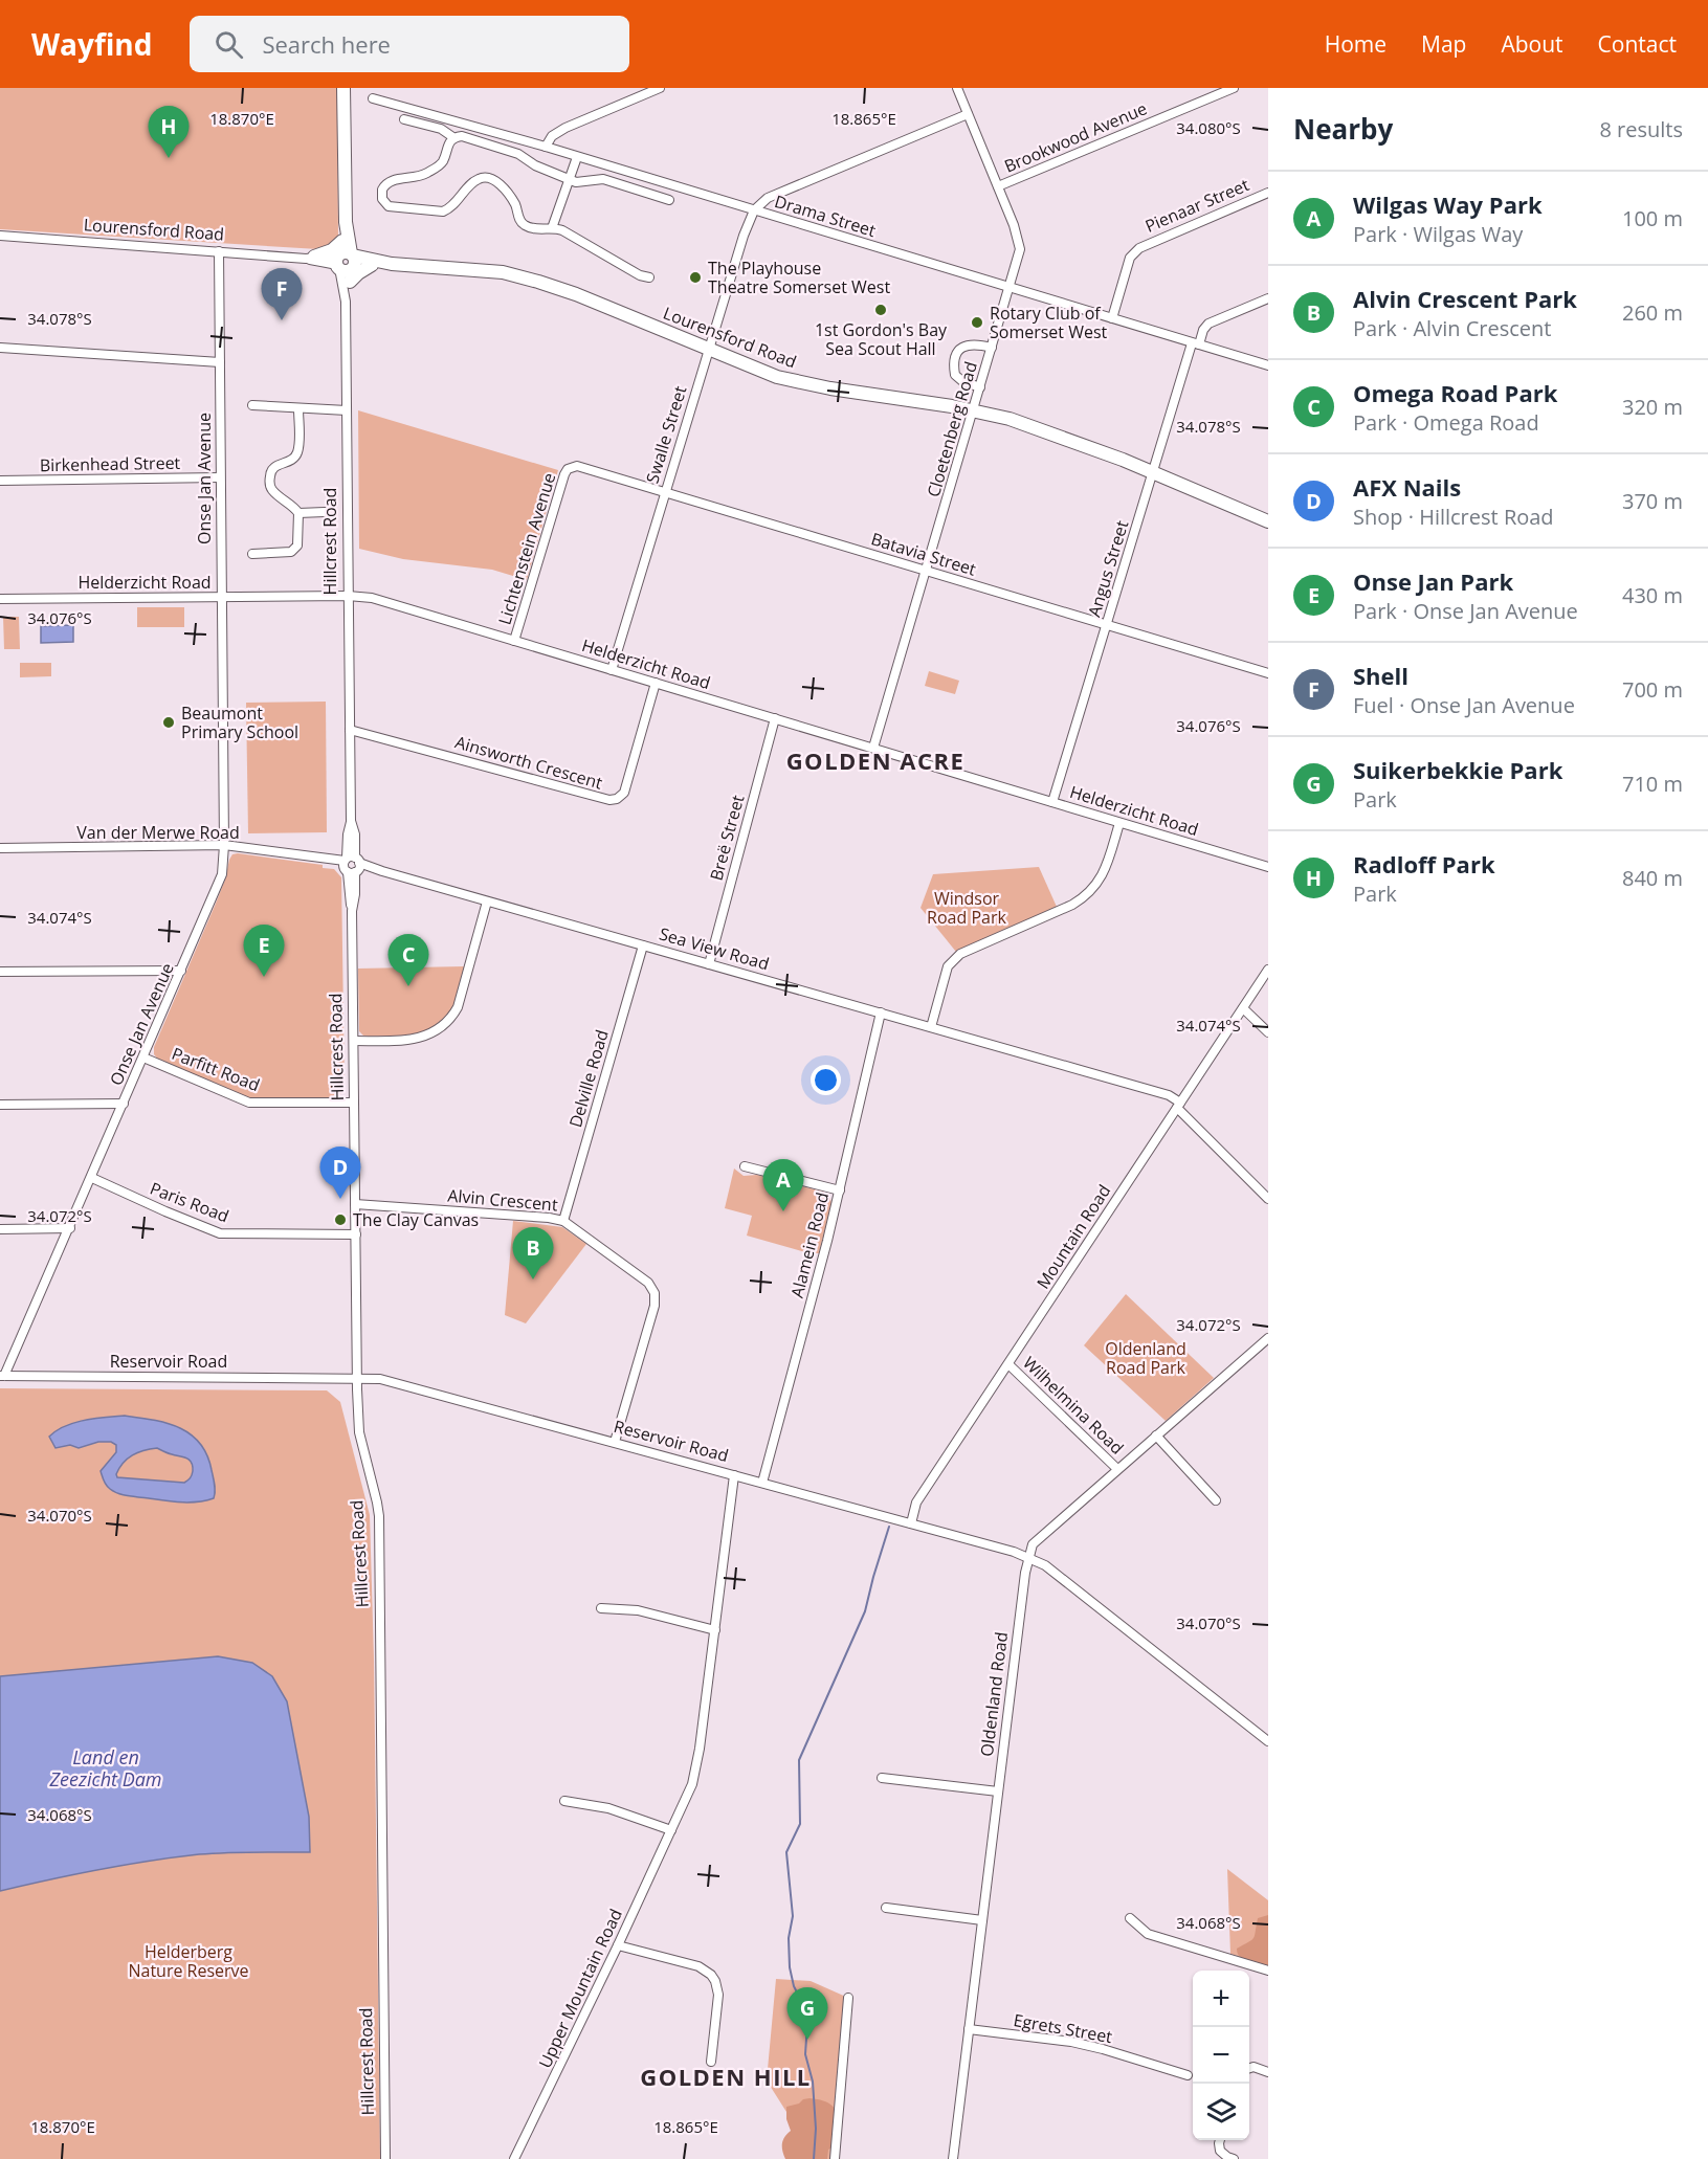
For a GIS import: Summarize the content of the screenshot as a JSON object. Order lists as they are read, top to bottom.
{
  "streets": {
    "street": [
      "Brookwood Avenue",
      "Pienaar Street",
      "Drama Street",
      "Lourensford Road",
      "Cloetenberg Road",
      "Swalle Street",
      "Birkenhead Street",
      "Onse Jan Avenue",
      "Hillcrest Road",
      "Lichtenstein Avenue",
      "Batavia Street",
      "Angus Street",
      "Helderzicht Road",
      "Ainsworth Crescent",
      "Van der Merwe Road",
      "Breë Street",
      "Sea View Road",
      "Parfitt Road",
      "Delville Road",
      "Alvin Crescent",
      "Paris Road",
      "Mountain Road",
      "Alamein Road",
      "Reservoir Road",
      "Wilhelmina Road",
      "Oldenland Road",
      "Upper Mountain Road",
      "Egrets Street"
    ]
  },
  "crossings": [
    ["Brookwood Avenue", "Cloetenberg Road"],
    ["Pienaar Street", "Drama Street"],
    ["Drama Street", "Cloetenberg Road"],
    ["Drama Street", "Swalle Street"],
    ["Drama Street", "Angus Street"],
    ["Lourensford Road", "Cloetenberg Road"],
    ["Lourensford Road", "Swalle Street"],
    ["Lourensford Road", "Onse Jan Avenue"],
    ["Lourensford Road", "Hillcrest Road"],
    ["Lourensford Road", "Angus Street"],
    ["Cloetenberg Road", "Batavia Street"],
    ["Cloetenberg Road", "Helderzicht Road"],
    ["Swalle Street", "Batavia Street"],
    ["Swalle Street", "Helderzicht Road"],
    ["Birkenhead Street", "Onse Jan Avenue"],
    ["Onse Jan Avenue", "Helderzicht Road"],
    ["Onse Jan Avenue", "Van der Merwe Road"],
    ["Onse Jan Avenue", "Parfitt Road"],
    ["Onse Jan Avenue", "Paris Road"],
    ["Onse Jan Avenue", "Reservoir Road"],
    ["Hillcrest Road", "Helderzicht Road"],
    ["Hillcrest Road", "Ainsworth Crescent"],
    ["Hillcrest Road", "Van der Merwe Road"],
    ["Hillcrest Road", "Sea View Road"],
    ["Hillcrest Road", "Parfitt Road"],
    ["Hillcrest Road", "Alvin Crescent"],
    ["Hillcrest Road", "Paris Road"],
    ["Hillcrest Road", "Reservoir Road"],
    ["Lichtenstein Avenue", "Batavia Street"],
    ["Lichtenstein Avenue", "Helderzicht Road"],
    ["Batavia Street", "Angus Street"],
    ["Angus Street", "Helderzicht Road"],
    ["Helderzicht Road", "Ainsworth Crescent"],
    ["Helderzicht Road", "Breë Street"],
    ["Van der Merwe Road", "Sea View Road"],
    ["Breë Street", "Sea View Road"],
    ["Sea View Road", "Delville Road"],
    ["Sea View Road", "Mountain Road"],
    ["Sea View Road", "Alamein Road"],
    ["Delville Road", "Alvin Crescent"],
    ["Alvin Crescent", "Reservoir Road"],
    ["Mountain Road", "Reservoir Road"],
    ["Mountain Road", "Wilhelmina Road"],
    ["Alamein Road", "Reservoir Road"],
    ["Reservoir Road", "Oldenland Road"],
    ["Reservoir Road", "Upper Mountain Road"],
    ["Wilhelmina Road", "Oldenland Road"],
    ["Oldenland Road", "Egrets Street"]
  ],
  "districts": ["GOLDEN ACRE", "GOLDEN HILL"],
  "water": ["Land en Zeezicht Dam"],
  "parks": ["Windsor Road Park", "Oldenland Road Park", "Helderberg Nature Reserve"],
  "places": [
    "The Playhouse Theatre Somerset West",
    "1st Gordon's Bay Sea Scout Hall",
    "Rotary Club of Somerset West",
    "Beaumont Primary School",
    "The Clay Canvas"
  ],
  "page": {
    "header": "Wayfind",
    "search": "Search here",
    "nav": [
      "Home",
      "Map",
      "About",
      "Contact"
    ],
    "heading": ["Nearby", "8 results"],
    "pins": [
      "H",
      "F",
      "E",
      "C",
      "D",
      "A",
      "B",
      "G"
    ],
    "list": [
      {
        "mark": "A",
        "name": "Wilgas Way Park",
        "note": "Park · Wilgas Way",
        "value": "100 m"
      },
      {
        "mark": "B",
        "name": "Alvin Crescent Park",
        "note": "Park · Alvin Crescent",
        "value": "260 m"
      },
      {
        "mark": "C",
        "name": "Omega Road Park",
        "note": "Park · Omega Road",
        "value": "320 m"
      },
      {
        "mark": "D",
        "name": "AFX Nails",
        "note": "Shop · Hillcrest Road",
        "value": "370 m"
      },
      {
        "mark": "E",
        "name": "Onse Jan Park",
        "note": "Park · Onse Jan Avenue",
        "value": "430 m"
      },
      {
        "mark": "F",
        "name": "Shell",
        "note": "Fuel · Onse Jan Avenue",
        "value": "700 m"
      },
      {
        "mark": "G",
        "name": "Suikerbekkie Park",
        "note": "Park",
        "value": "710 m"
      },
      {
        "mark": "H",
        "name": "Radloff Park",
        "note": "Park",
        "value": "840 m"
      }
    ],
    "map_buttons": ["+", "−"]
  },
  "coordinates": [
    "18.870°E",
    "18.865°E",
    "34.080°S",
    "34.078°S",
    "34.076°S",
    "34.074°S",
    "34.072°S",
    "34.070°S",
    "34.068°S"
  ]
}
